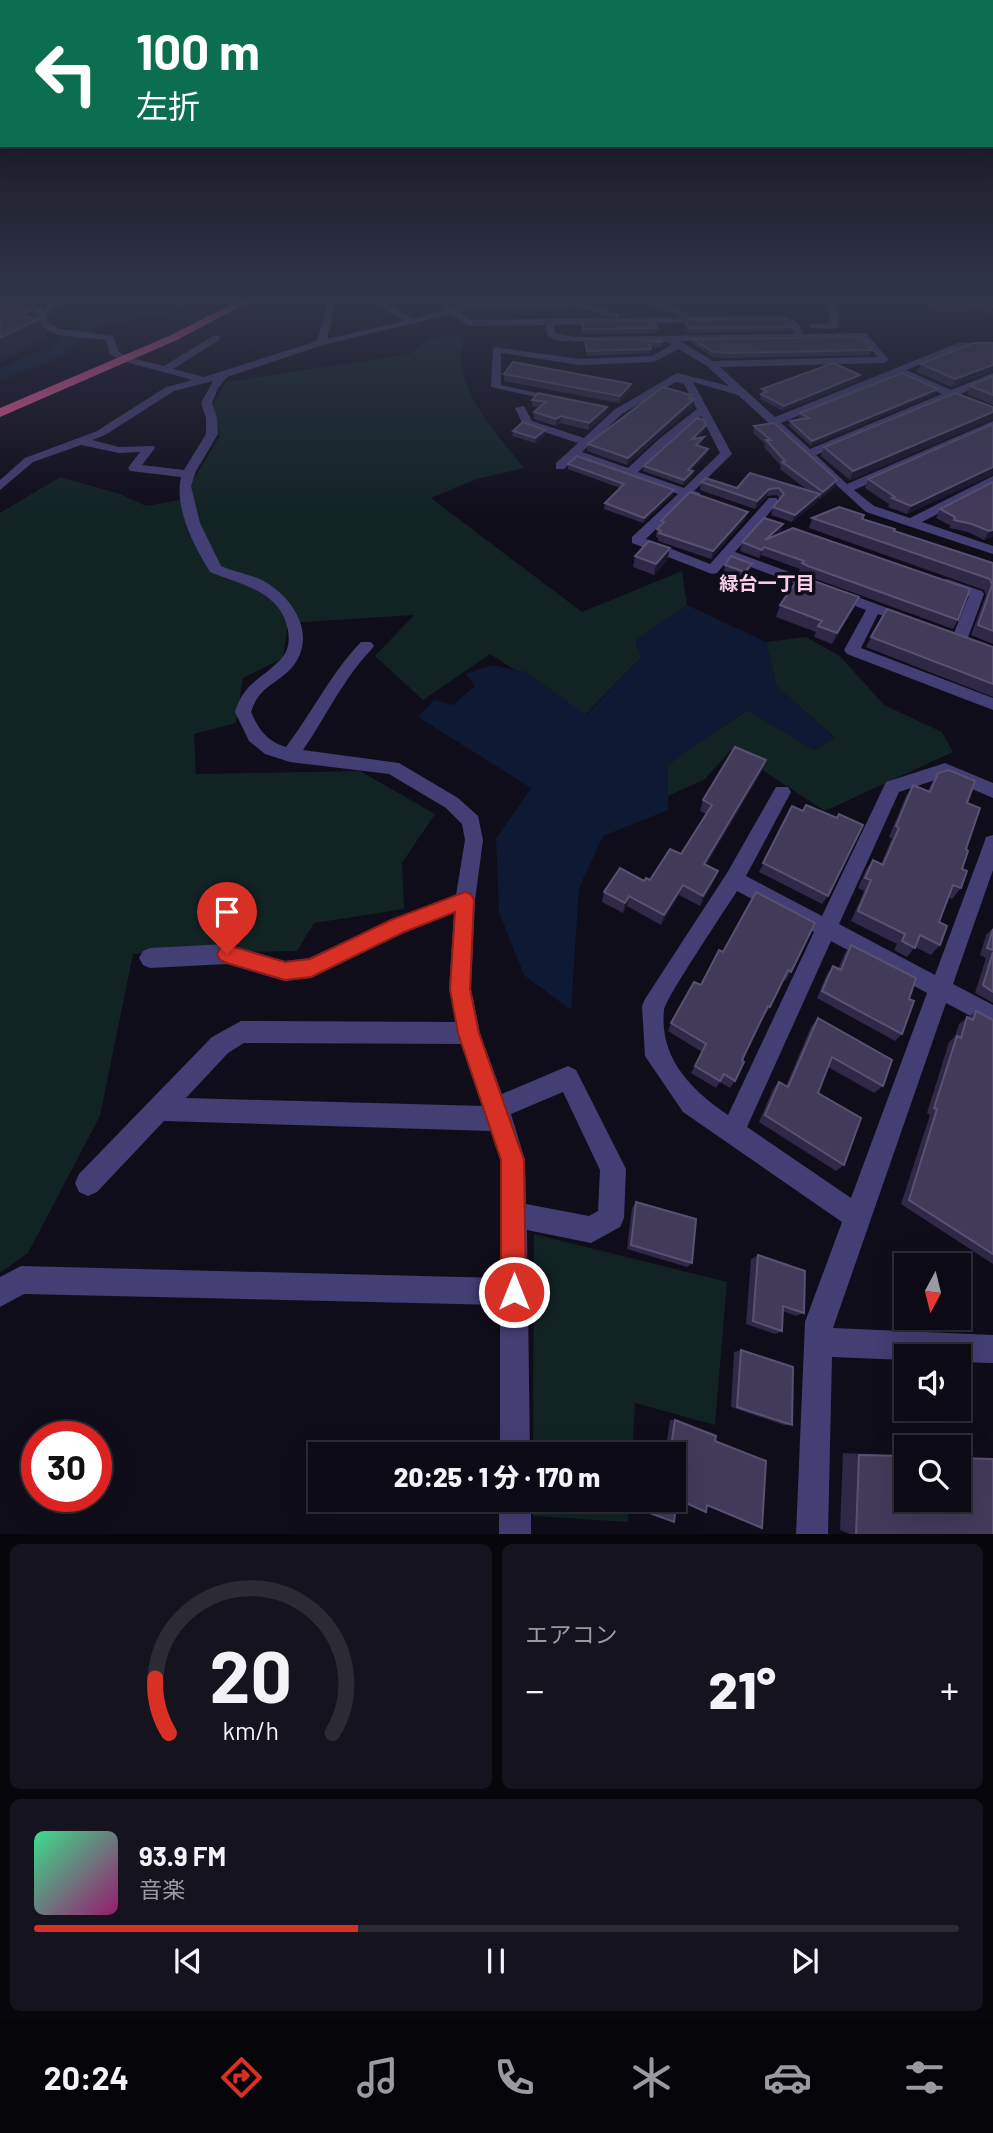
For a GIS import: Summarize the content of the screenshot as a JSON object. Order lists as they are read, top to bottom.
{
  "districts": ["緑台一丁目"],
  "north": "bottom",
  "page": {
    "turn": ["100 m", "左折"],
    "limit": "30",
    "trip": "20:25 · 1 分 · 170 m",
    "tile": "エアコン",
    "heat": ["−", "21°", "+"],
    "song": ["93.9 FM", "音楽"],
    "tabs": "20:24",
    "gauge": ["20", "km/h"]
  }
}
